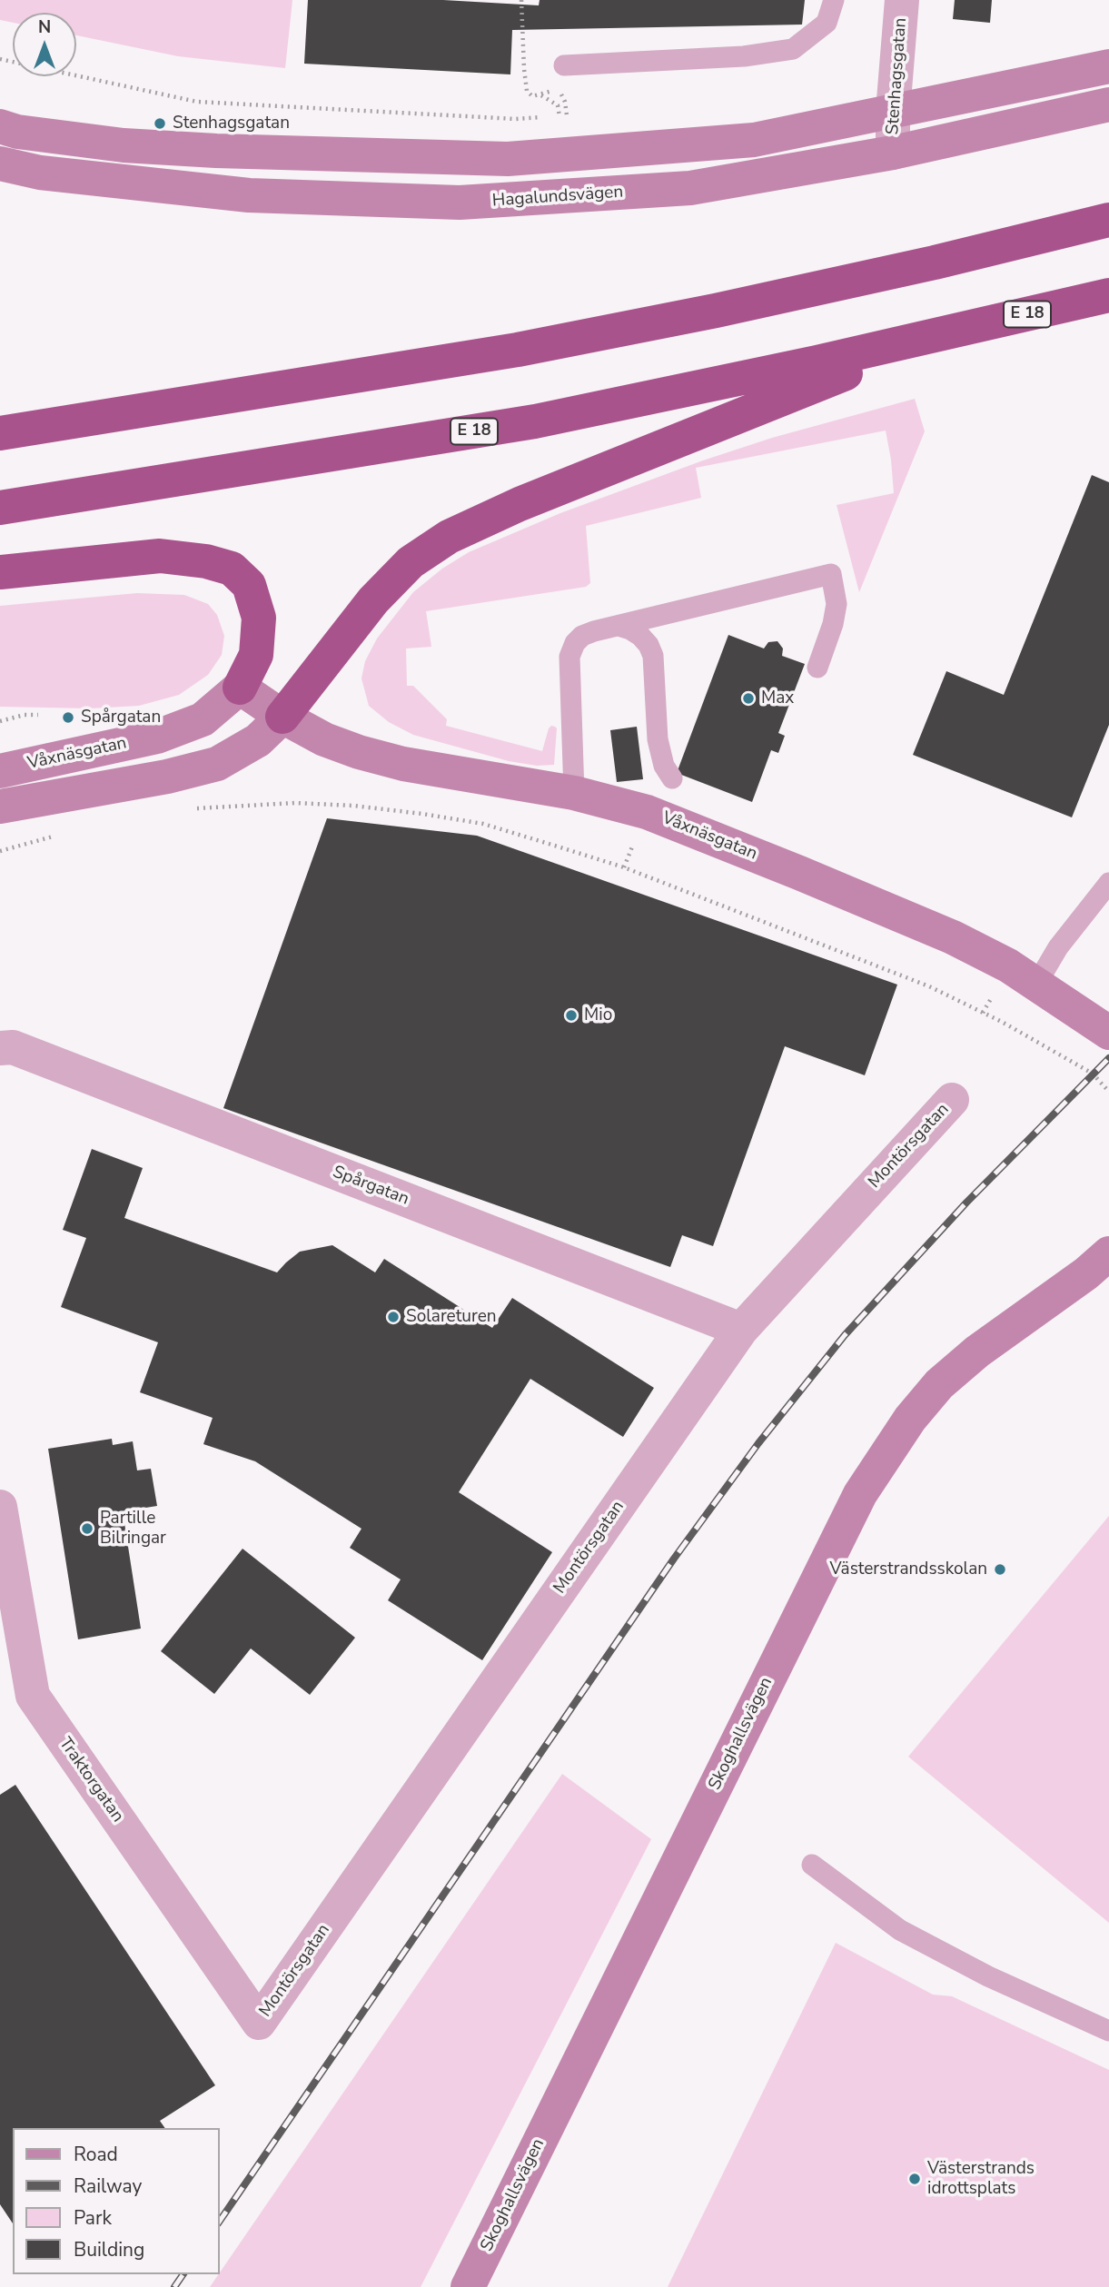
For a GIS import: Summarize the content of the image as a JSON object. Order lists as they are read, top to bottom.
{
  "streets": {
    "highway": ["E 18"],
    "street": [
      "Stenhagsgatan",
      "Hagalundsvägen",
      "Våxnäsgatan",
      "Montörsgatan",
      "Spårgatan",
      "Skoghallsvägen",
      "Traktorgatan"
    ]
  },
  "crossings": [
    ["Stenhagsgatan", "Hagalundsvägen"],
    ["Montörsgatan", "Spårgatan"],
    ["Montörsgatan", "Traktorgatan"]
  ],
  "places": [
    "Stenhagsgatan",
    "Max",
    "Spårgatan",
    "Mio",
    "Solareturen",
    "Partille Bilringar",
    "Västerstrandsskolan",
    "Västerstrands idrottsplats"
  ],
  "legend": [
    "Road",
    "Railway",
    "Park",
    "Building"
  ],
  "north": "top"
}
